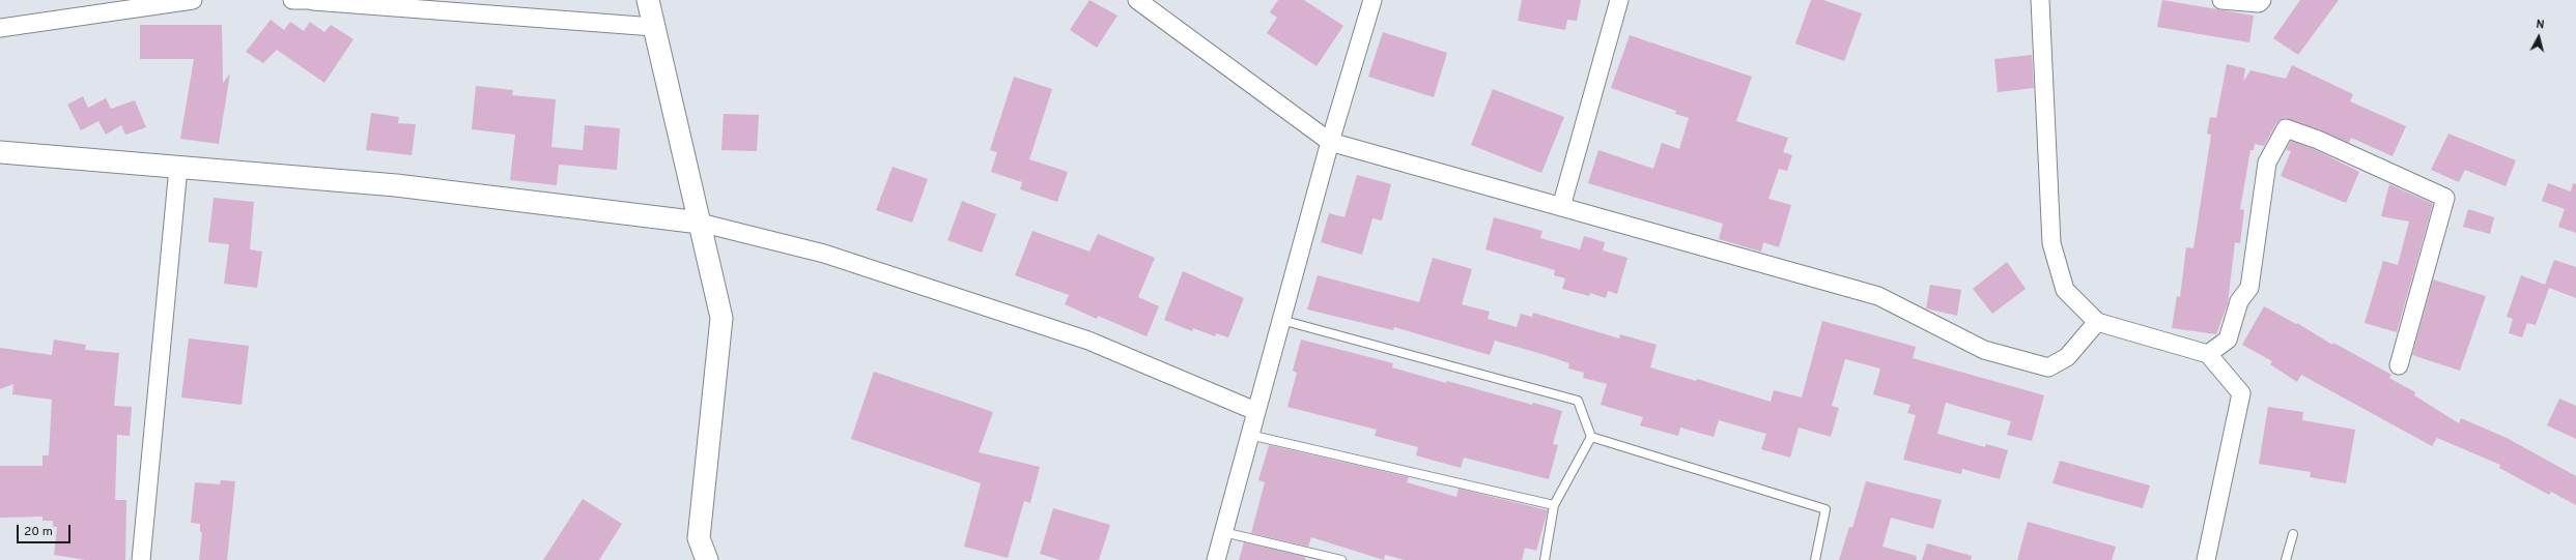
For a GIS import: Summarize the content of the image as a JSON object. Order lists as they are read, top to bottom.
{
  "scale_bar": "20 m",
  "north": "top"
}
